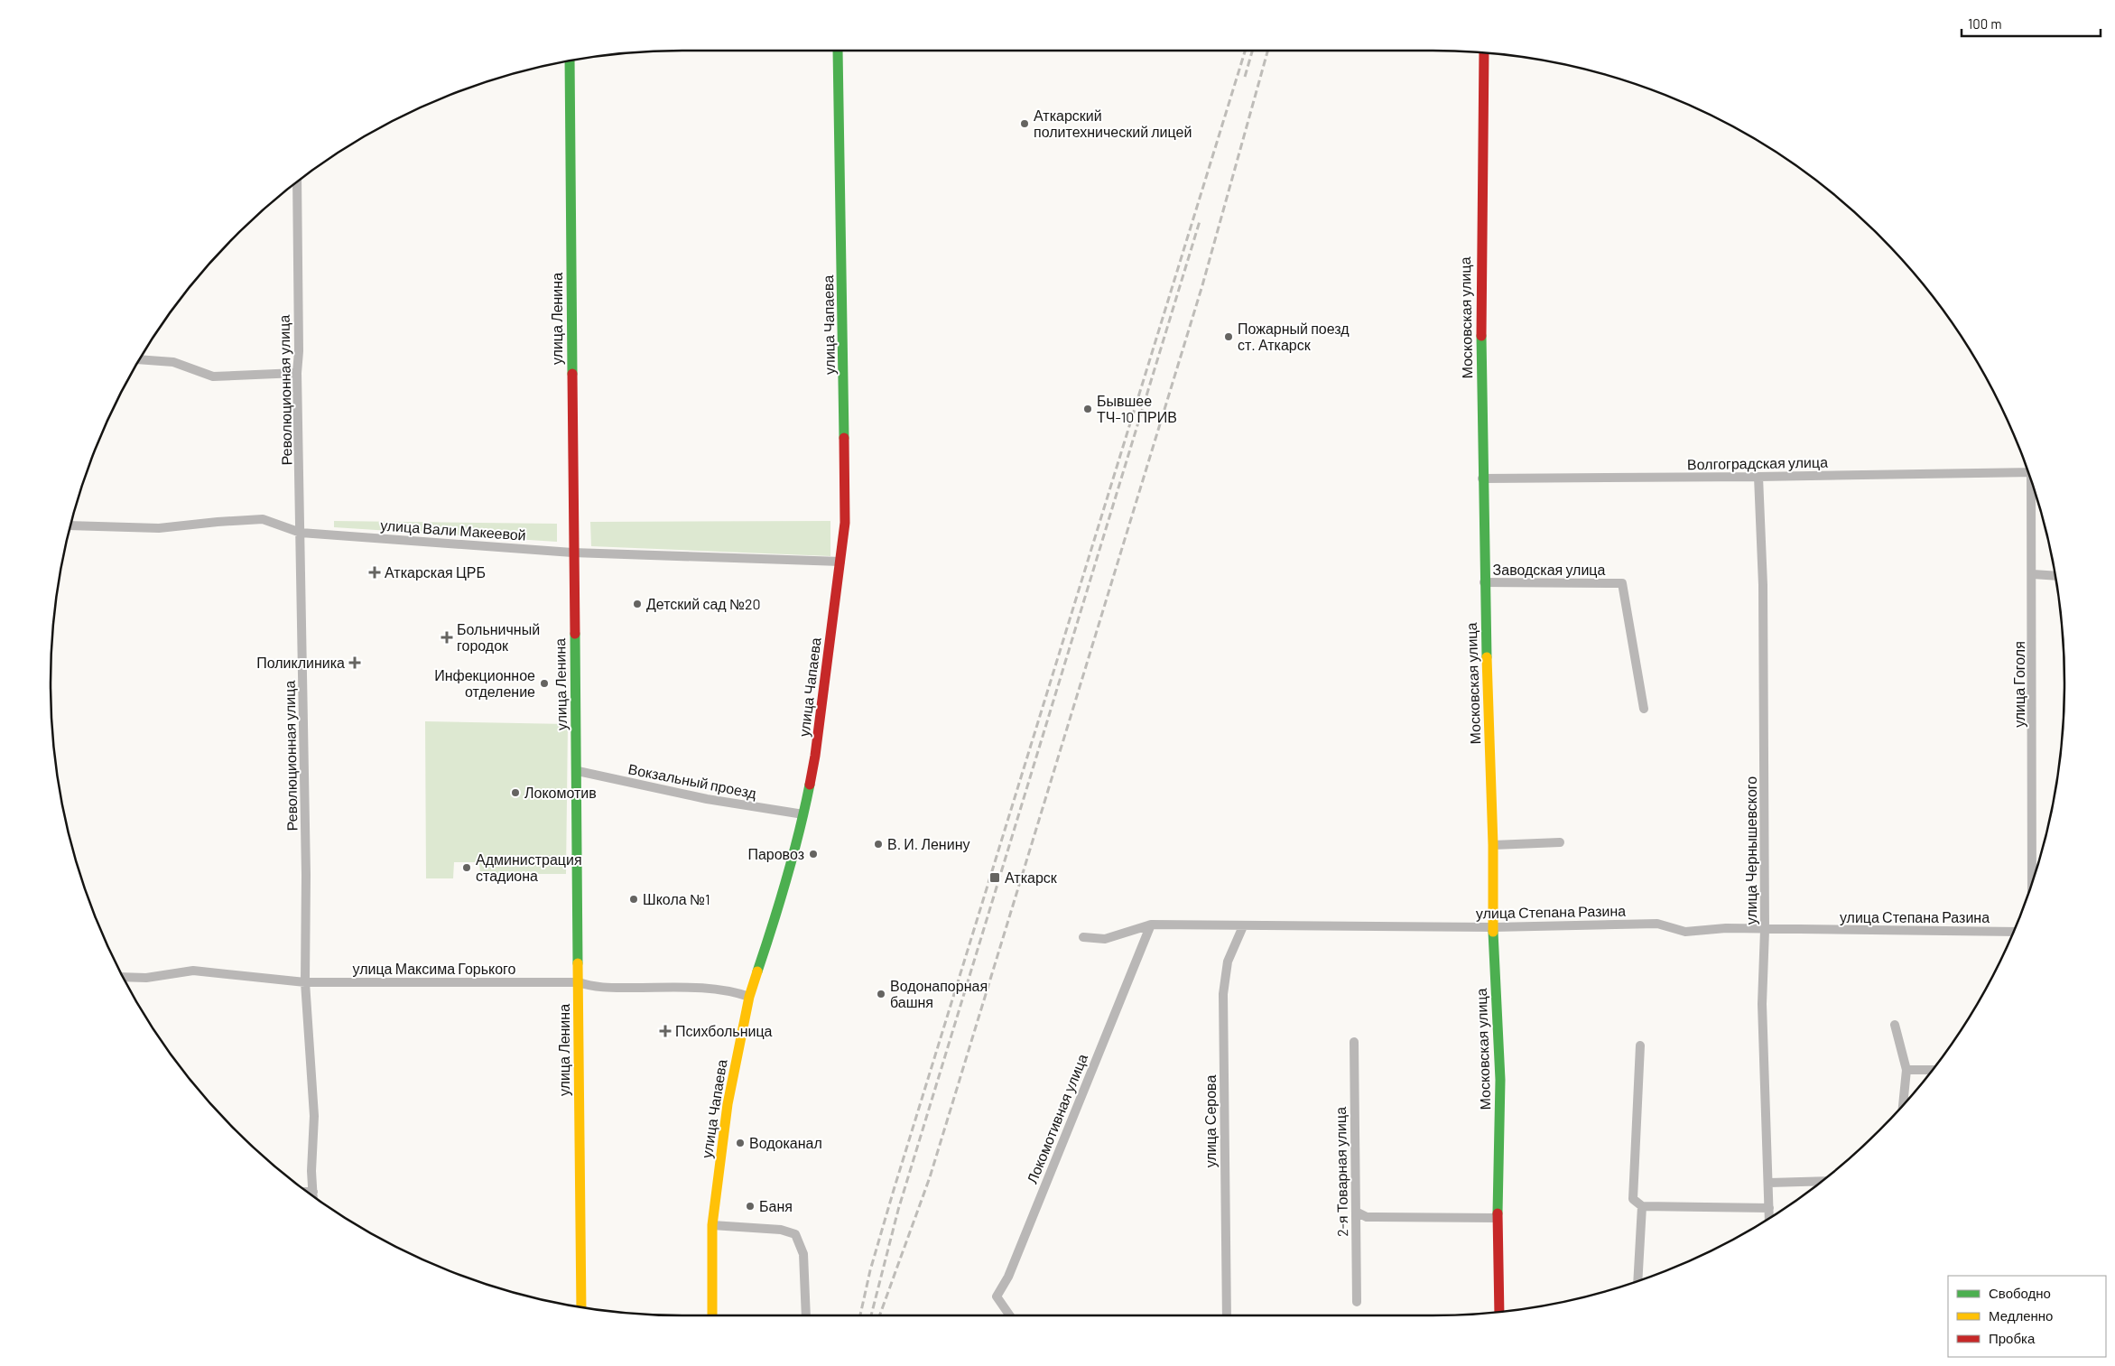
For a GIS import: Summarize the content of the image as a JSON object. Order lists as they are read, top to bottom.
{
  "streets": {
    "street": [
      "Московская улица",
      "улица Ленина",
      "улица Чапаева",
      "Революционная улица",
      "Волгоградская улица",
      "улица Вали Макеевой",
      "Заводская улица",
      "улица Гоголя",
      "Вокзальный проезд",
      "улица Чернышевского",
      "улица Степана Разина",
      "улица Максима Горького",
      "Локомотивная улица",
      "улица Серова",
      "2-я Товарная улица"
    ]
  },
  "crossings": [
    ["Московская улица", "Волгоградская улица"],
    ["Московская улица", "Заводская улица"],
    ["Московская улица", "улица Степана Разина"],
    ["улица Ленина", "улица Вали Макеевой"],
    ["улица Ленина", "Вокзальный проезд"],
    ["улица Ленина", "улица Максима Горького"],
    ["улица Чапаева", "улица Вали Макеевой"],
    ["улица Чапаева", "Вокзальный проезд"],
    ["улица Чапаева", "улица Максима Горького"],
    ["Революционная улица", "улица Вали Макеевой"],
    ["Революционная улица", "улица Максима Горького"],
    ["Волгоградская улица", "улица Чернышевского"],
    ["улица Чернышевского", "улица Степана Разина"],
    ["улица Степана Разина", "Локомотивная улица"],
    ["улица Степана Разина", "улица Серова"]
  ],
  "places": {
    "other": [
      "Аткарский политехнический лицей",
      "Пожарный поезд ст. Аткарск",
      "Бывшее ТЧ-10 ПРИВ",
      "Детский сад №20",
      "Инфекционное отделение",
      "Локомотив",
      "В. И. Ленину",
      "Паровоз",
      "Администрация стадиона",
      "Школа №1",
      "Водонапорная башня",
      "Водоканал",
      "Баня"
    ],
    "health": [
      "Аткарская ЦРБ",
      "Больничный городок",
      "Поликлиника",
      "Психбольница"
    ],
    "transit": ["Аткарск"]
  },
  "legend": ["Свободно", "Медленно", "Пробка"],
  "scale_bar": "100 m"
}
